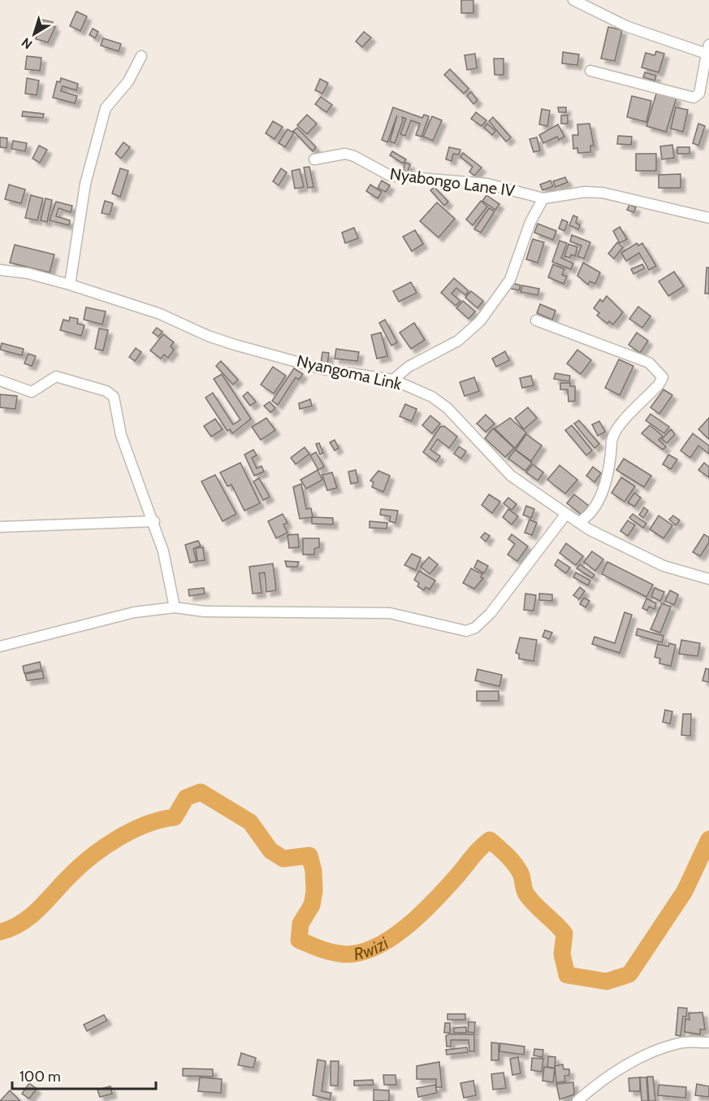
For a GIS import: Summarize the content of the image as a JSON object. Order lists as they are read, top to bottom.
{
  "streets": {
    "street": ["Nyabongo Lane IV", "Nyangoma Link"]
  },
  "water": ["Rwizi"],
  "scale_bar": "100 m",
  "north": "bottom left"
}
